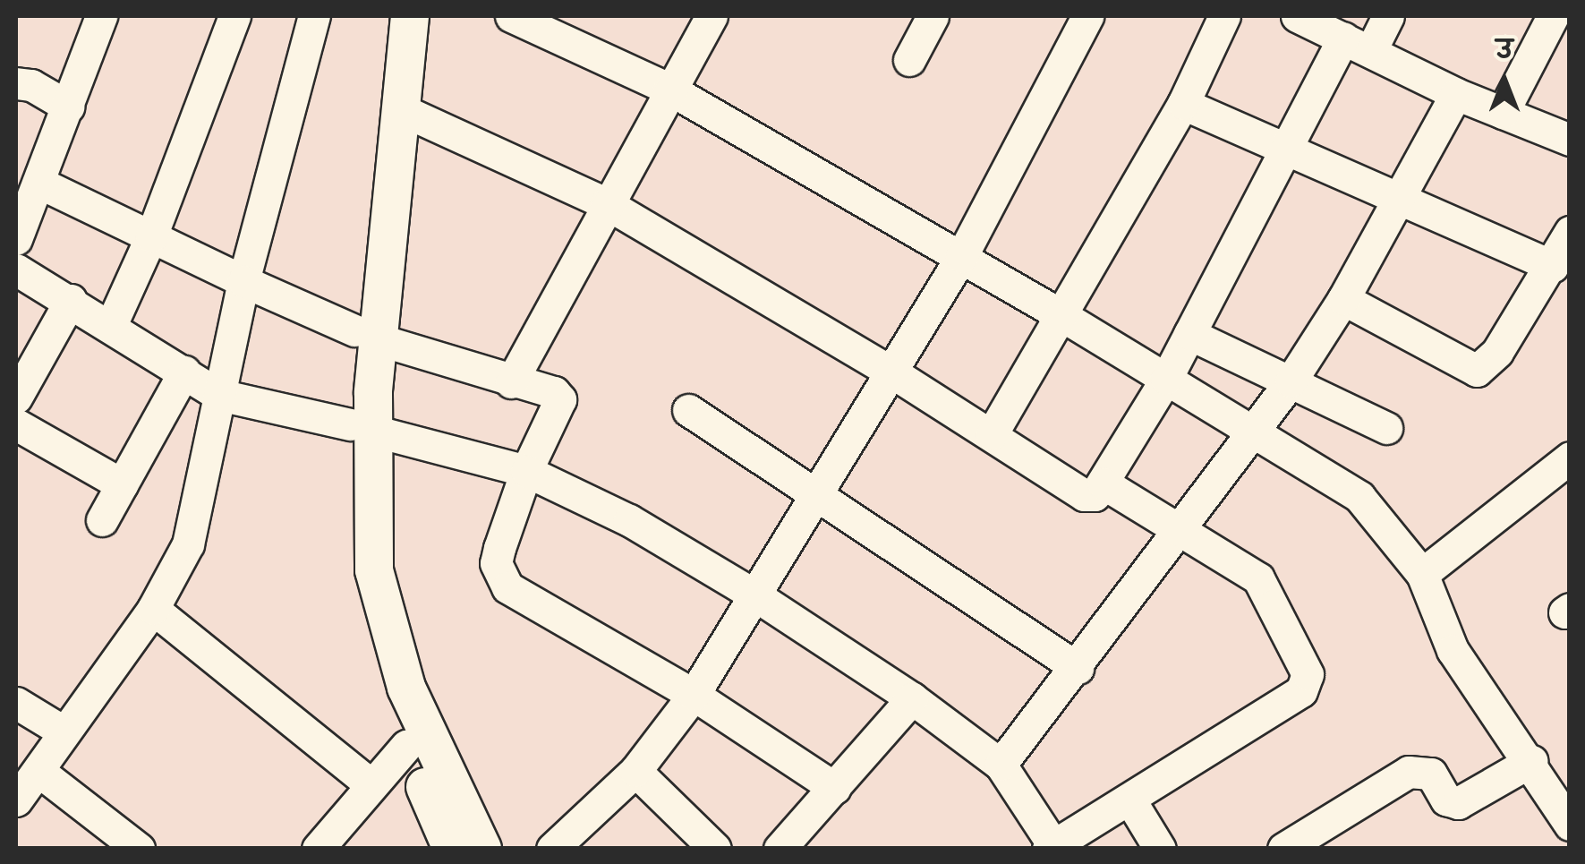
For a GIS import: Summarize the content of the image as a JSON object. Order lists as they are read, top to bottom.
{
  "north": "top"
}
